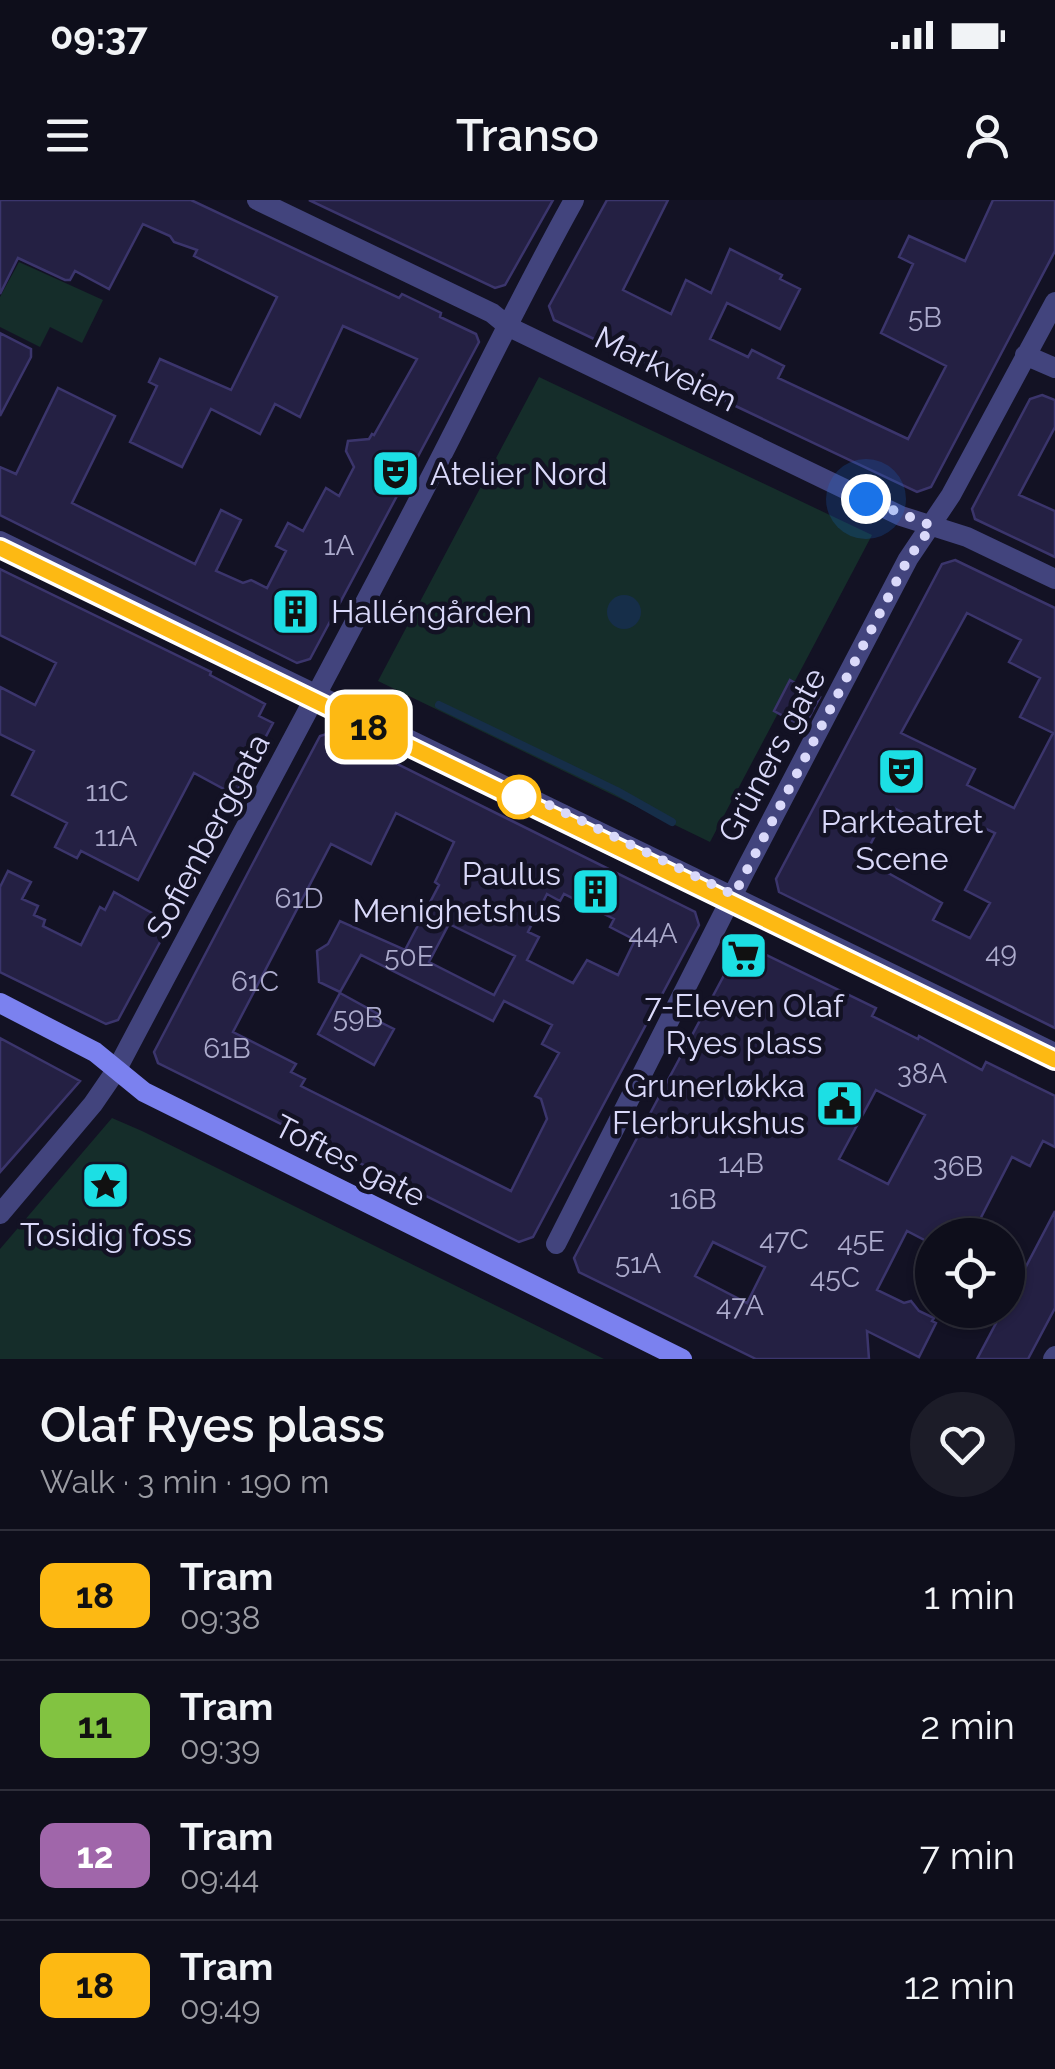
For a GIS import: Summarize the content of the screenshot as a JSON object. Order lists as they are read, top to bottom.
{
  "streets": {
    "main road": ["Toftes gate"],
    "street": ["Markveien", "Grüners gate", "Sofienberggata"]
  },
  "crossings": [
    ["Markveien", "Grüners gate"],
    ["Markveien", "Sofienberggata"],
    ["Sofienberggata", "Toftes gate"]
  ],
  "places": {
    "theatre": ["Atelier Nord", "Parkteatret Scene"],
    "building": ["Halléngården", "Paulus Menighetshus"],
    "supermarket": ["7-Eleven Olaf Ryes plass"],
    "public building": ["Grunerløkka Flerbrukshus"],
    "place": ["Tosidig foss"]
  },
  "lines": ["tram line 18"],
  "house_numbers": [
    "5B",
    "1A",
    "11C",
    "11A",
    "61D",
    "44A",
    "49",
    "50E",
    "61C",
    "59B",
    "61B",
    "38A",
    "14B",
    "36B",
    "16B",
    "47C",
    "45E",
    "51A",
    "45C",
    "47A"
  ],
  "page": {
    "status": "09:37",
    "header": "Transo",
    "on_map": "18",
    "heading": ["Olaf Ryes plass", "Walk · 3 min · 190 m"],
    "list": [
      {
        "mark": "18",
        "name": "Tram",
        "note": "09:38",
        "value": "1 min"
      },
      {
        "mark": "11",
        "name": "Tram",
        "note": "09:39",
        "value": "2 min"
      },
      {
        "mark": "12",
        "name": "Tram",
        "note": "09:44",
        "value": "7 min"
      },
      {
        "mark": "18",
        "name": "Tram",
        "note": "09:49",
        "value": "12 min"
      }
    ]
  }
}
